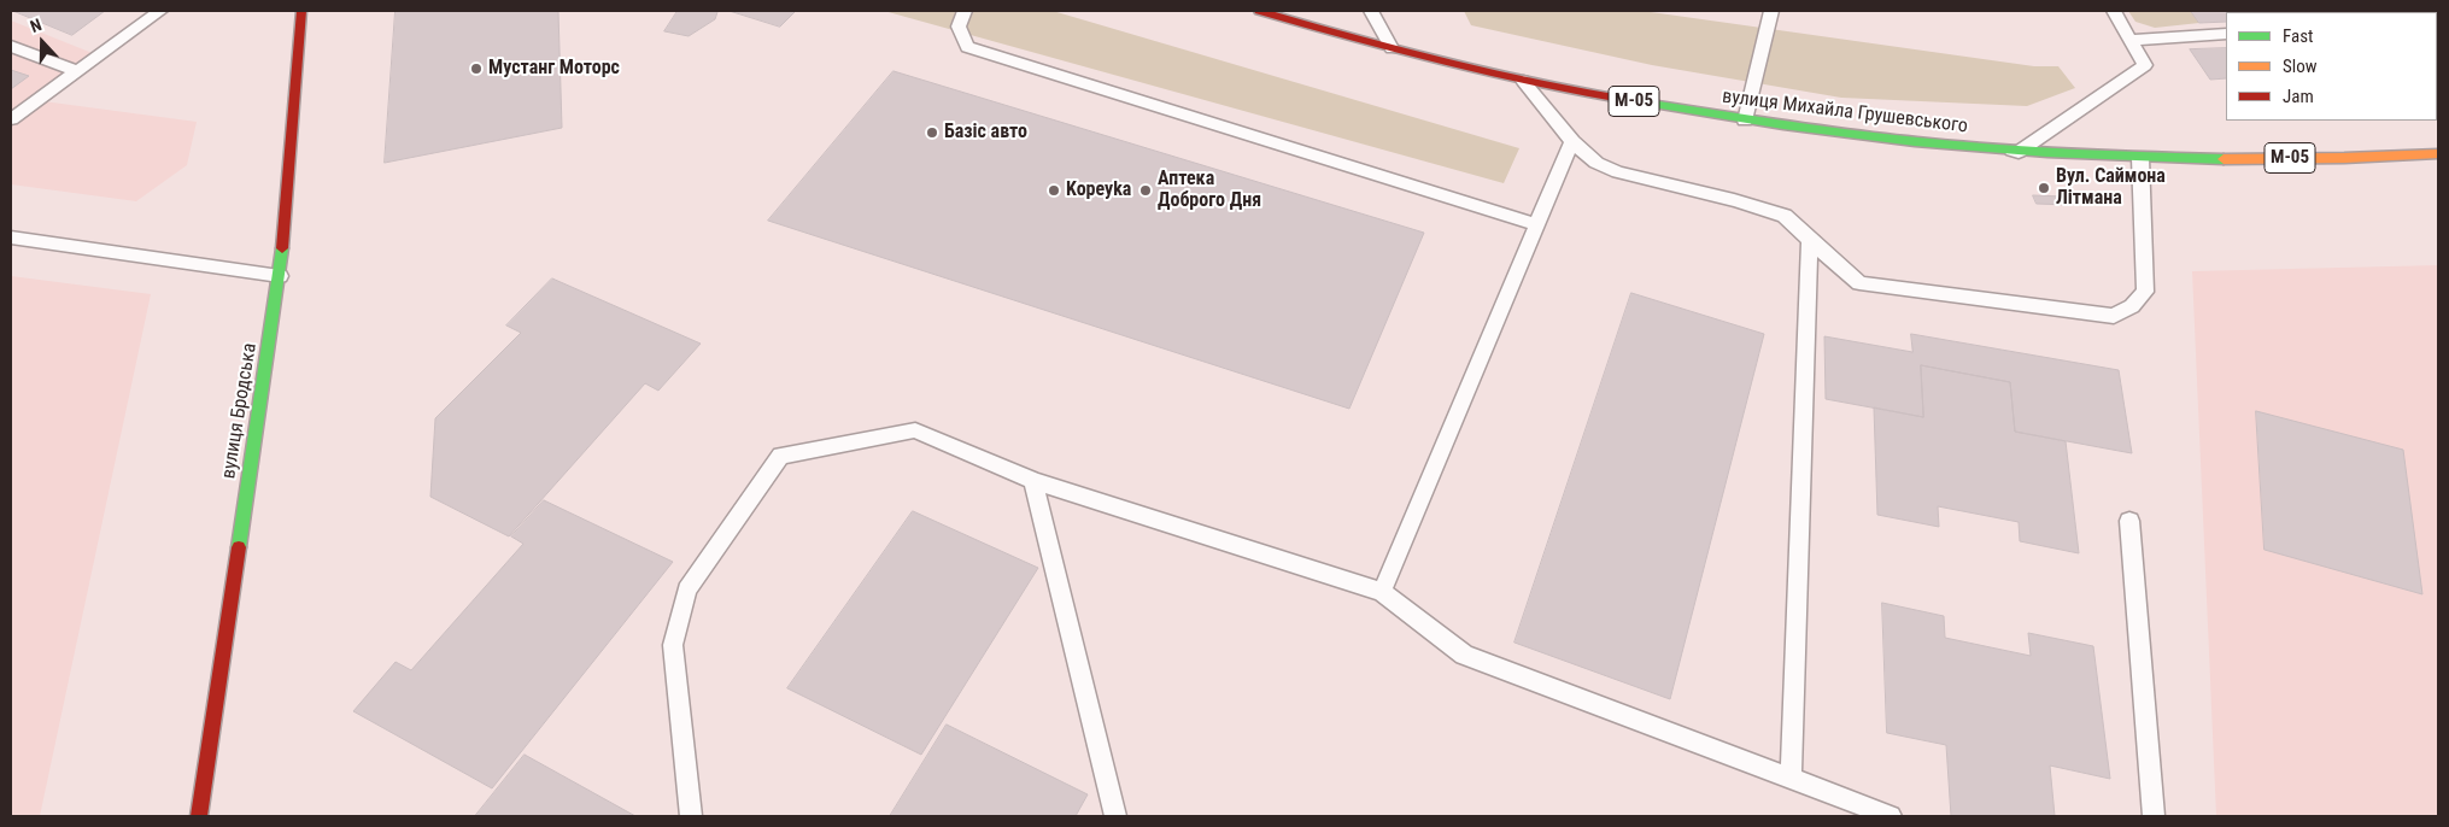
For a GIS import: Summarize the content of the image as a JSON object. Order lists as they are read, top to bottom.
{
  "streets": {
    "main road": ["М-05", "вулиця Михайла Грушевського", "вулиця Бродська"]
  },
  "places": [
    "Мустанг Моторс",
    "Базіс авто",
    "Вул. Саймона Літмана",
    "Kopeyka",
    "Аптека Доброго Дня"
  ],
  "legend": ["Fast", "Slow", "Jam"],
  "north": "top"
}
